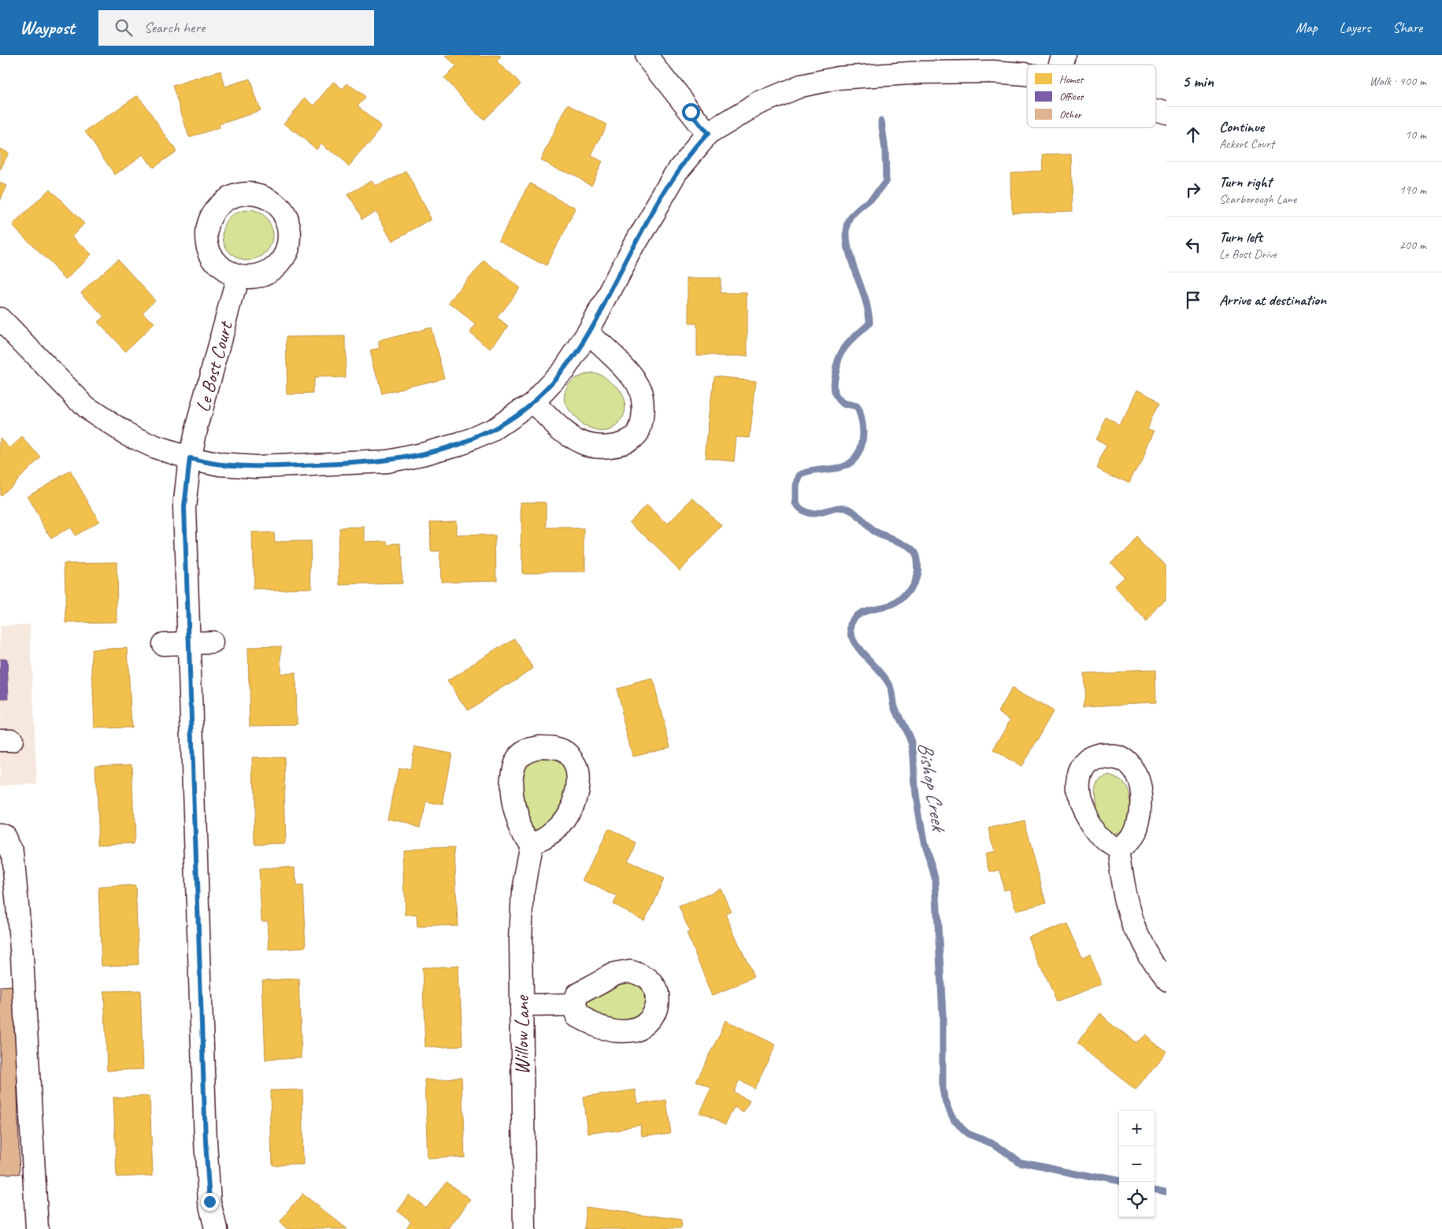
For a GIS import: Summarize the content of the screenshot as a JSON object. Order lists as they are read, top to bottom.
{
  "streets": {
    "street": ["Le Bost Court", "Willow Lane"]
  },
  "water": ["Bishop Creek"],
  "legend": ["Homes", "Offices", "Other"],
  "page": {
    "header": "Waypost",
    "search": "Search here",
    "nav": ["Map", "Layers", "Share"],
    "heading": ["5 min", "Walk · 400 m"],
    "list": [
      ["Continue", "Ackert Court", "10 m"],
      ["Turn right", "Scarborough Lane", "190 m"],
      ["Turn left", "Le Bost Drive", "200 m"],
      "Arrive at destination"
    ],
    "map_buttons": ["+", "−"]
  }
}
